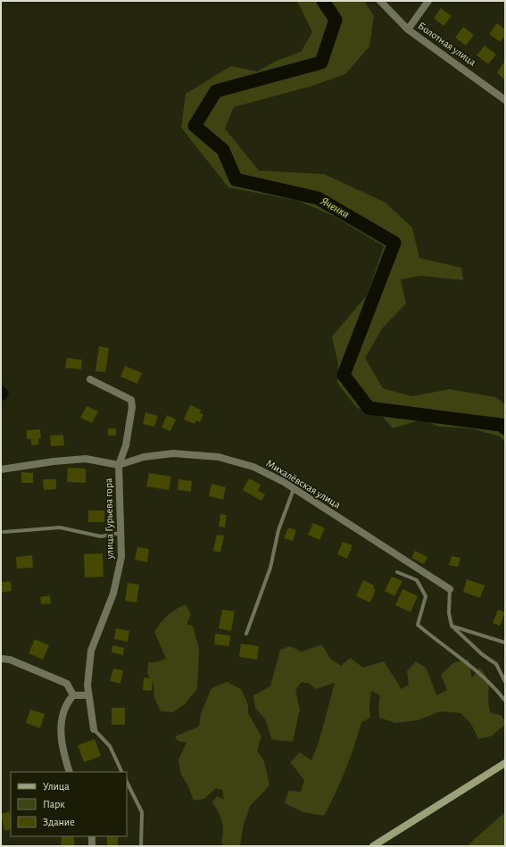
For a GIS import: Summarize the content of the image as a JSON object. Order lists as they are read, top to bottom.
{
  "streets": {
    "street": ["Болотная улица", "Михалёвская улица", "улица Гурьева гора"]
  },
  "crossings": [
    ["Михалёвская улица", "улица Гурьева гора"]
  ],
  "water": ["Яченка"],
  "legend": ["Улица", "Парк", "Здание"]
}
